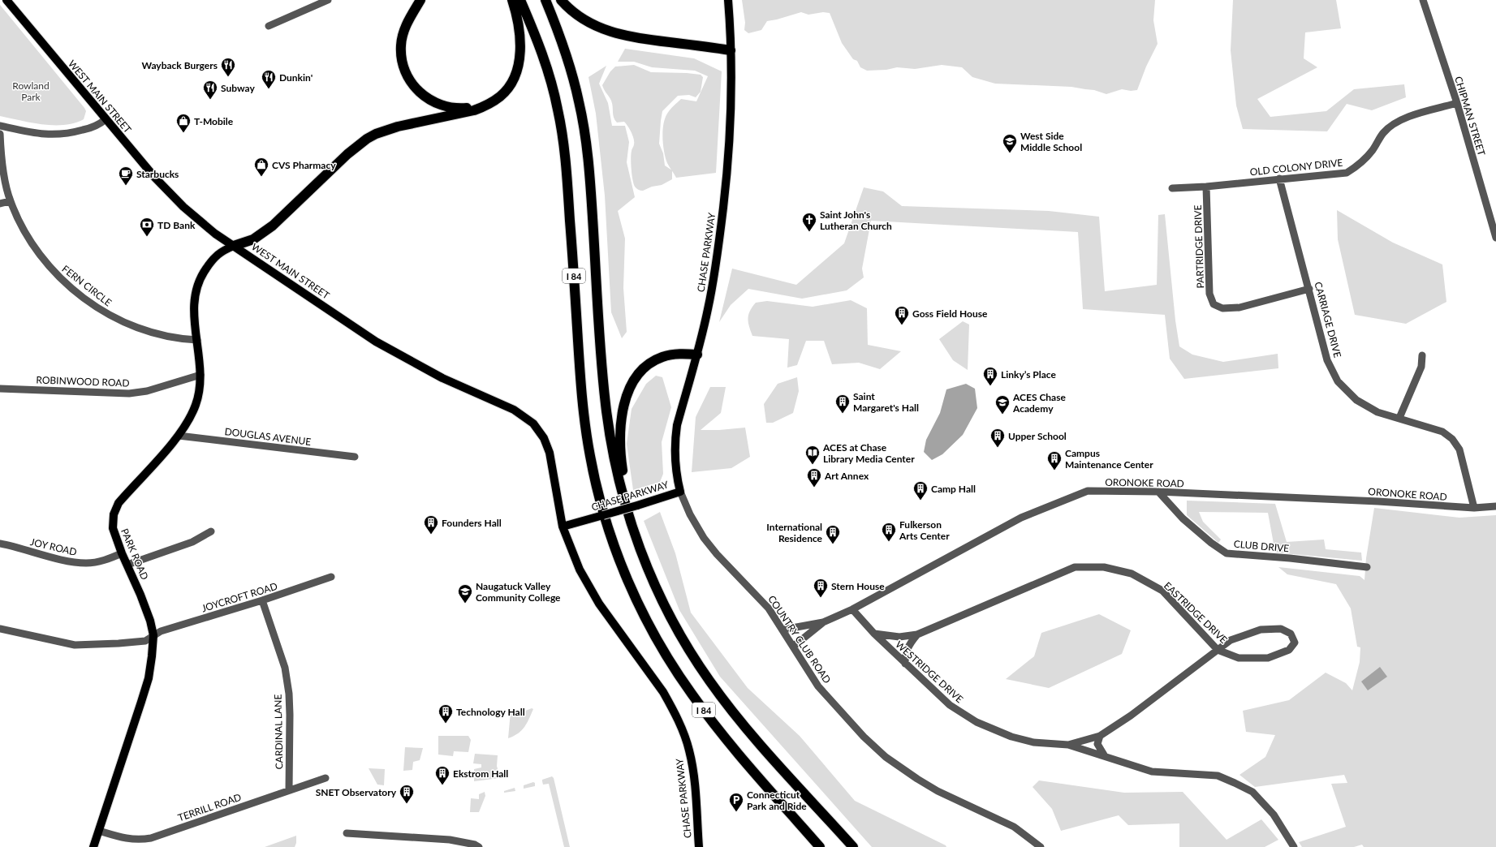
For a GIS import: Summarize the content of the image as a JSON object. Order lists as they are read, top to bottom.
{
  "streets": {
    "highway": ["I 84"],
    "main road": ["WEST MAIN STREET", "CHASE PARKWAY", "PARK ROAD"],
    "street": [
      "CHIPMAN STREET",
      "OLD COLONY DRIVE",
      "PARTRIDGE DRIVE",
      "FERN CIRCLE",
      "CARRIAGE DRIVE",
      "ROBINWOOD ROAD",
      "DOUGLAS AVENUE",
      "ORONOKE ROAD",
      "CLUB DRIVE",
      "JOY ROAD",
      "JOYCROFT ROAD",
      "EASTRIDGE DRIVE",
      "COUNTRY CLUB ROAD",
      "WESTRIDGE DRIVE",
      "CARDINAL LANE",
      "TERRILL ROAD"
    ]
  },
  "crossings": [
    ["WEST MAIN STREET", "CHASE PARKWAY"],
    ["WEST MAIN STREET", "PARK ROAD"],
    ["CHIPMAN STREET", "OLD COLONY DRIVE"],
    ["OLD COLONY DRIVE", "PARTRIDGE DRIVE"],
    ["OLD COLONY DRIVE", "CARRIAGE DRIVE"],
    ["PARTRIDGE DRIVE", "CARRIAGE DRIVE"],
    ["CHASE PARKWAY", "COUNTRY CLUB ROAD"],
    ["FERN CIRCLE", "PARK ROAD"],
    ["CARRIAGE DRIVE", "ORONOKE ROAD"],
    ["ROBINWOOD ROAD", "PARK ROAD"],
    ["DOUGLAS AVENUE", "PARK ROAD"],
    ["ORONOKE ROAD", "CLUB DRIVE"],
    ["ORONOKE ROAD", "COUNTRY CLUB ROAD"],
    ["ORONOKE ROAD", "WESTRIDGE DRIVE"],
    ["JOY ROAD", "PARK ROAD"],
    ["PARK ROAD", "JOYCROFT ROAD"],
    ["PARK ROAD", "TERRILL ROAD"],
    ["JOYCROFT ROAD", "CARDINAL LANE"],
    ["EASTRIDGE DRIVE", "WESTRIDGE DRIVE"],
    ["CARDINAL LANE", "TERRILL ROAD"]
  ],
  "parks": ["Rowland Park"],
  "places": {
    "restaurant": ["Wayback Burgers", "Dunkin'", "Subway"],
    "shop": ["T-Mobile", "CVS Pharmacy"],
    "school or university": ["West Side Middle School", "ACES Chase Academy", "Naugatuck Valley Community College"],
    "cafe": ["Starbucks"],
    "church": ["Saint John's Lutheran Church"],
    "bank": ["TD Bank"],
    "building": [
      "Goss Field House",
      "Linky’s Place",
      "Saint Margaret's Hall",
      "Upper School",
      "Campus Maintenance Center",
      "Art Annex",
      "Camp Hall",
      "Founders Hall",
      "Fulkerson Arts Center",
      "International Residence",
      "Stern House",
      "Technology Hall",
      "Ekstrom Hall",
      "SNET Observatory"
    ],
    "library": ["ACES at Chase Library Media Center"],
    "parking": ["Connecticut Park and Ride"]
  }
}
